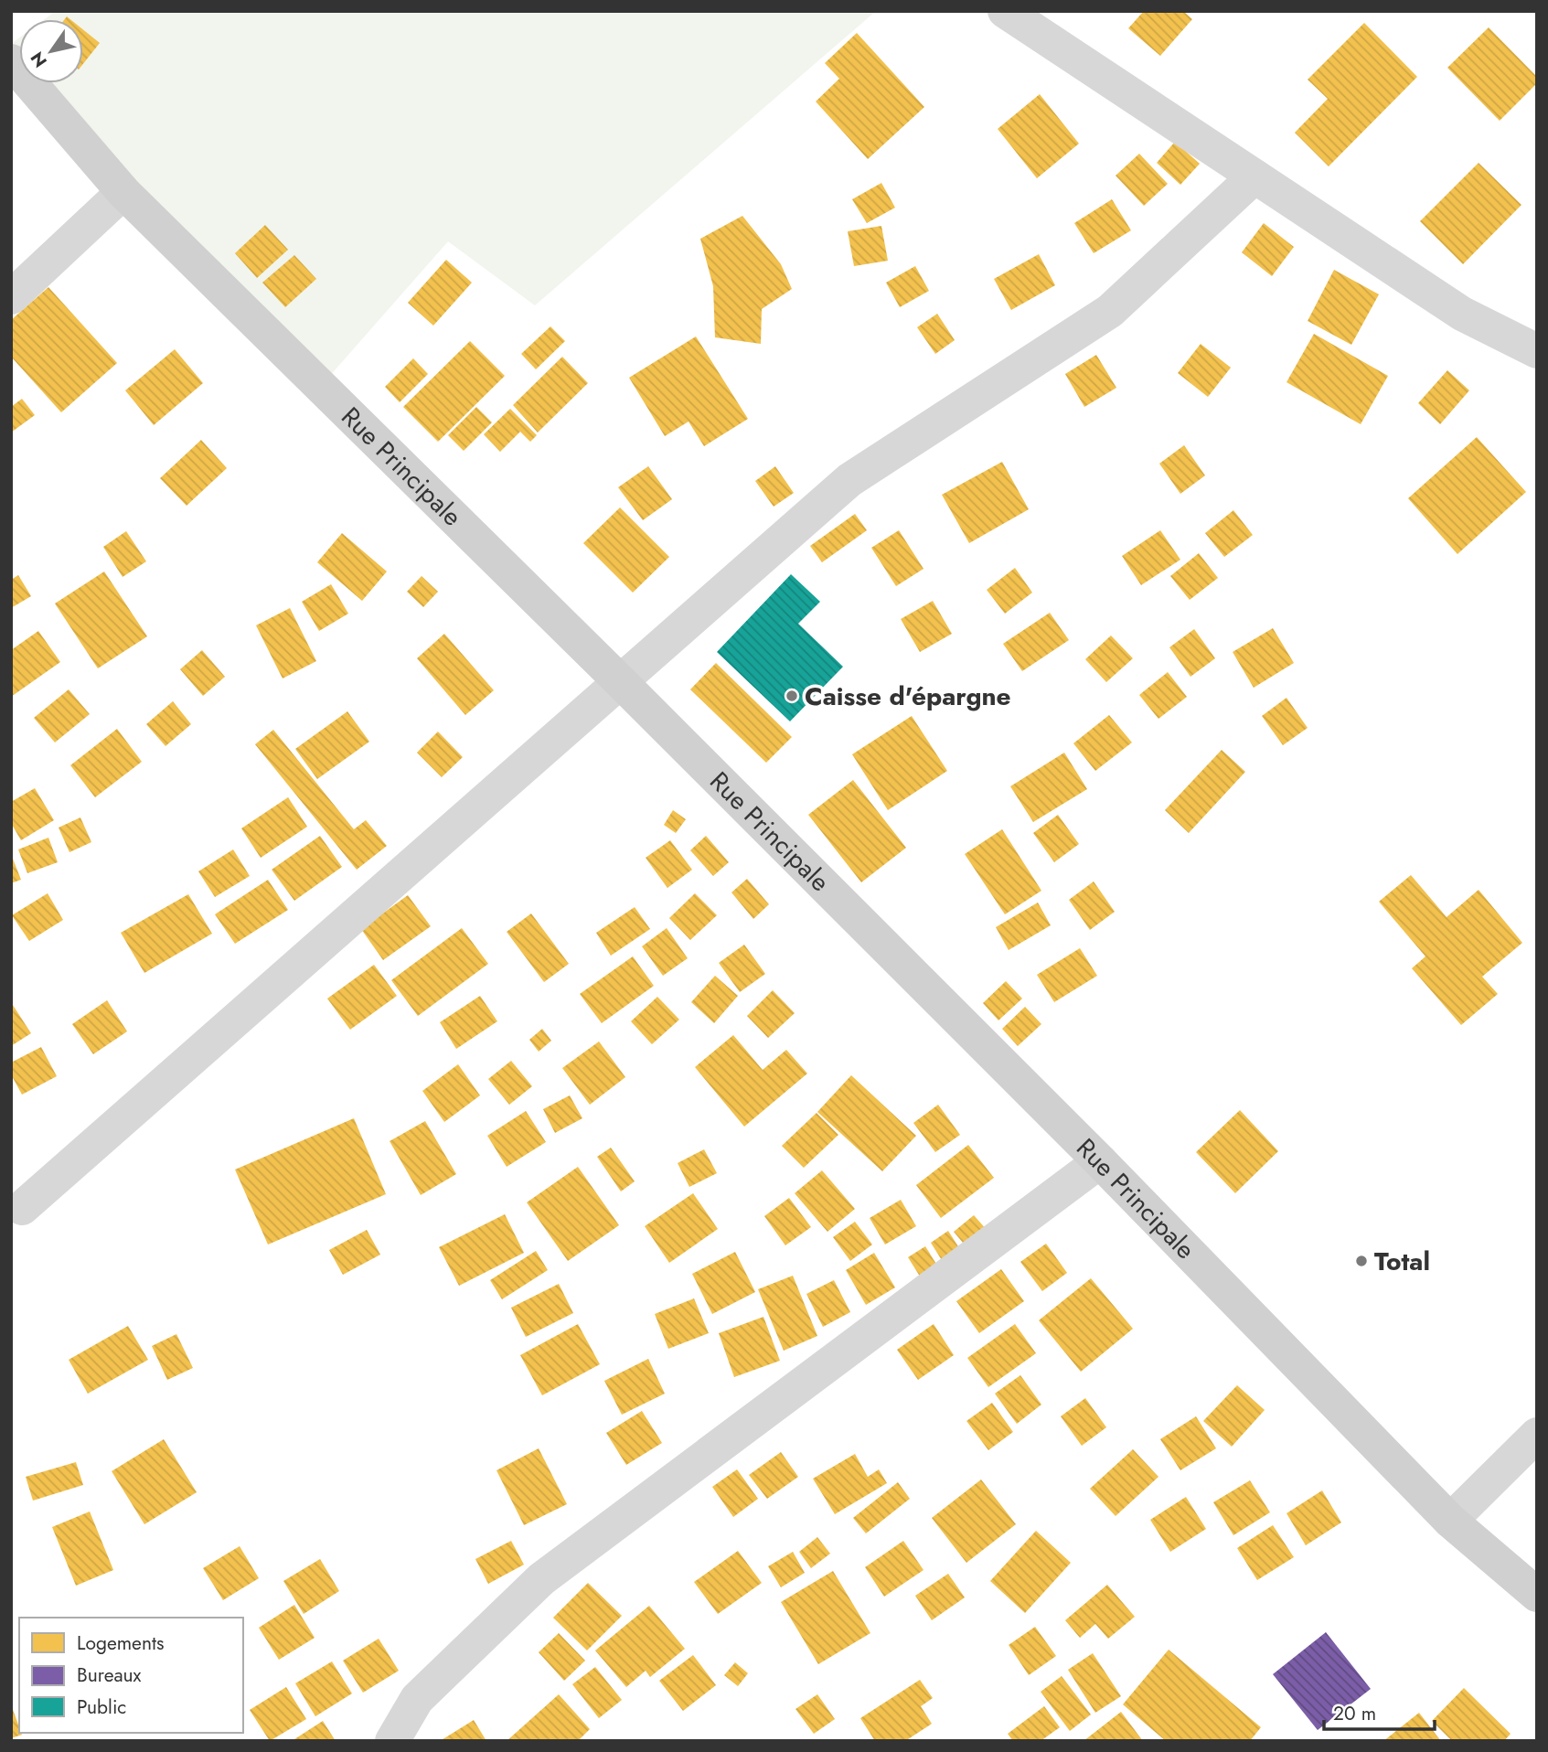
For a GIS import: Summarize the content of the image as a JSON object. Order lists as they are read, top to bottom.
{
  "streets": {
    "main road": ["Rue Principale"]
  },
  "places": ["Caisse d'épargne", "Total"],
  "legend": ["Logements", "Bureaux", "Public"],
  "scale_bar": "20 m",
  "north": "bottom left"
}
